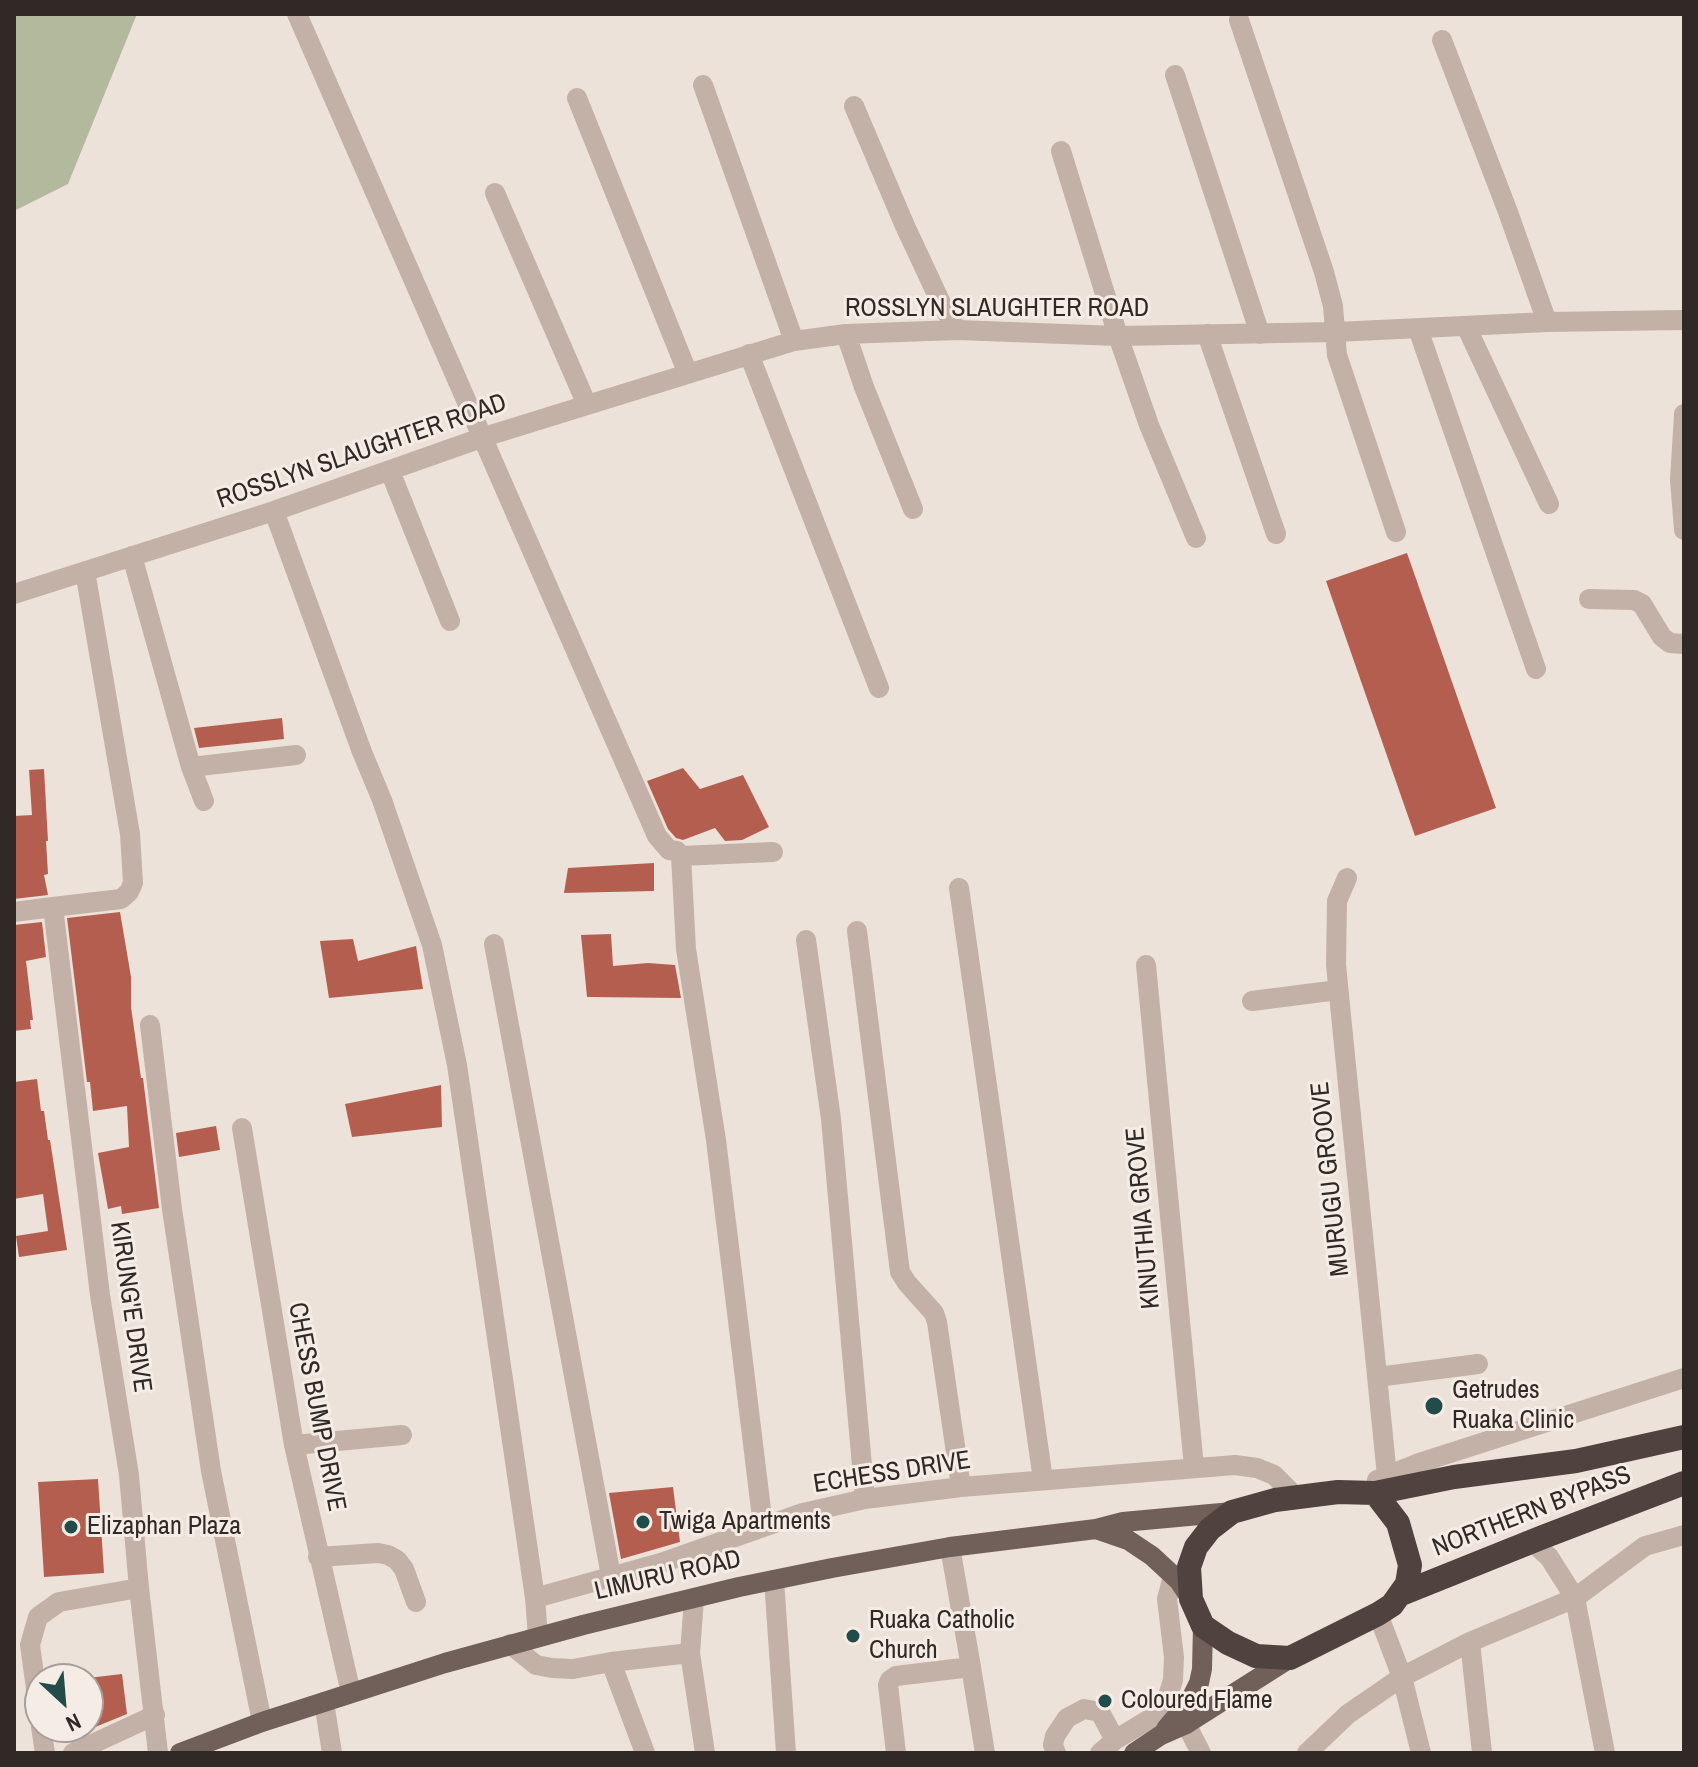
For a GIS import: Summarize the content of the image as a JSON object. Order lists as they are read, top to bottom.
{
  "streets": {
    "highway": ["NORTHERN BYPASS"],
    "main road": ["LIMURU ROAD"],
    "street": [
      "ROSSLYN SLAUGHTER ROAD",
      "MURUGU GROOVE",
      "KINUTHIA GROVE",
      "KIRUNG'E DRIVE",
      "CHESS BUMP DRIVE",
      "ECHESS DRIVE"
    ]
  },
  "crossings": [
    ["MURUGU GROOVE", "ECHESS DRIVE"],
    ["MURUGU GROOVE", "NORTHERN BYPASS"],
    ["MURUGU GROOVE", "LIMURU ROAD"],
    ["KINUTHIA GROVE", "ECHESS DRIVE"],
    ["CHESS BUMP DRIVE", "LIMURU ROAD"],
    ["ECHESS DRIVE", "NORTHERN BYPASS"],
    ["ECHESS DRIVE", "LIMURU ROAD"],
    ["NORTHERN BYPASS", "LIMURU ROAD"]
  ],
  "places": [
    "Getrudes Ruaka Clinic",
    "Twiga Apartments",
    "Elizaphan Plaza",
    "Ruaka Catholic Church",
    "Coloured Flame"
  ],
  "north": "bottom right"
}
